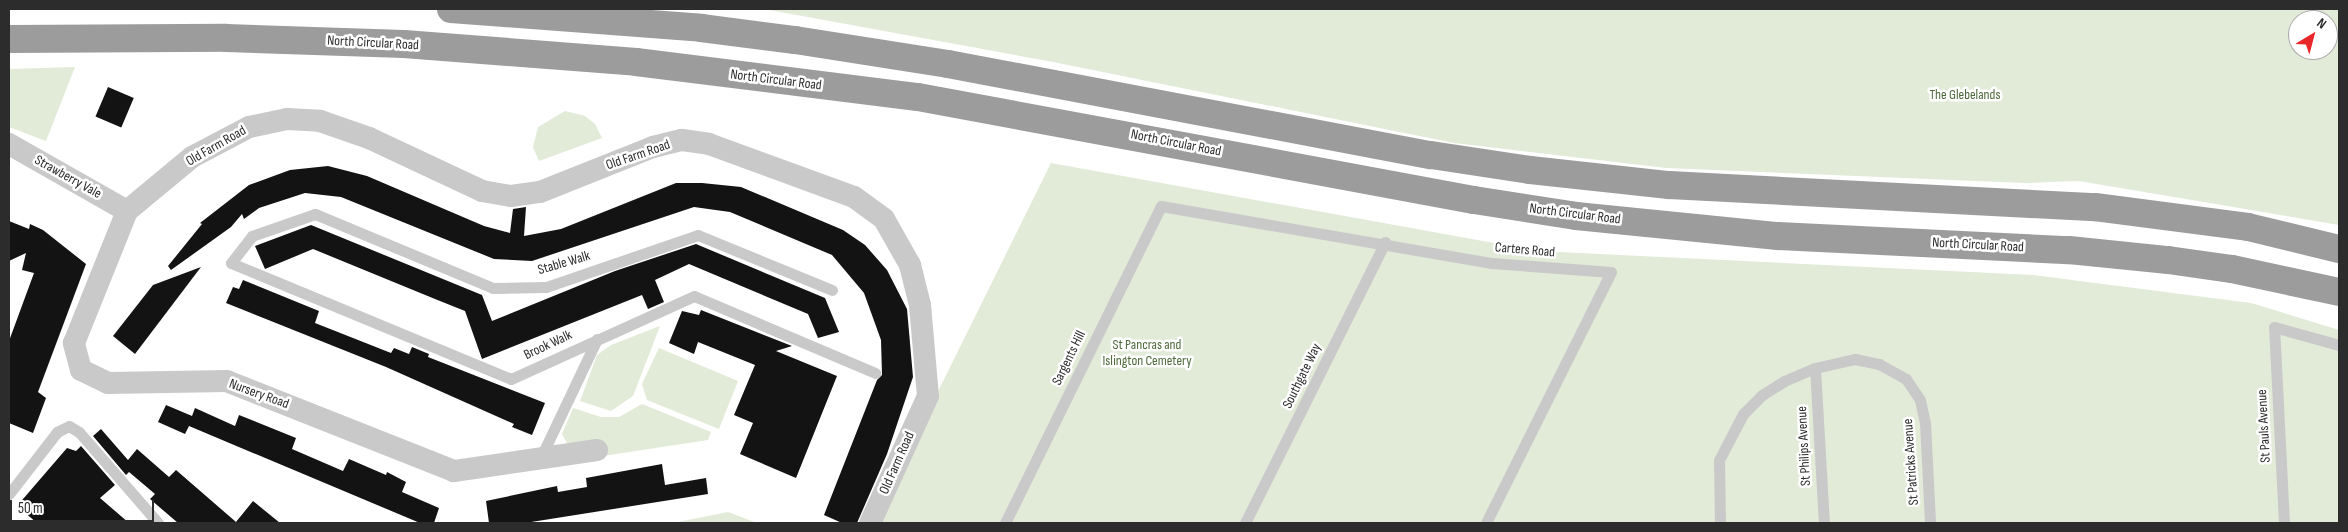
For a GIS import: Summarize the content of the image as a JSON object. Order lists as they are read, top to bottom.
{
  "streets": {
    "highway": ["North Circular Road"],
    "street": ["Old Farm Road", "Strawberry Vale", "Nursery Road"],
    "lane": [
      "Carters Road",
      "Stable Walk",
      "Brook Walk",
      "Sargents Hill",
      "Southgate Way",
      "St Pauls Avenue",
      "St Philips Avenue",
      "St Patricks Avenue"
    ]
  },
  "crossings": [
    ["Old Farm Road", "Strawberry Vale"],
    ["Old Farm Road", "Nursery Road"],
    ["Strawberry Vale", "Nursery Road"],
    ["Carters Road", "Sargents Hill"],
    ["Carters Road", "Southgate Way"],
    ["Stable Walk", "Brook Walk"],
    ["St Philips Avenue", "St Patricks Avenue"]
  ],
  "parks": ["The Glebelands", "St Pancras and Islington Cemetery"],
  "scale_bar": "50 m",
  "north": "top right"
}
